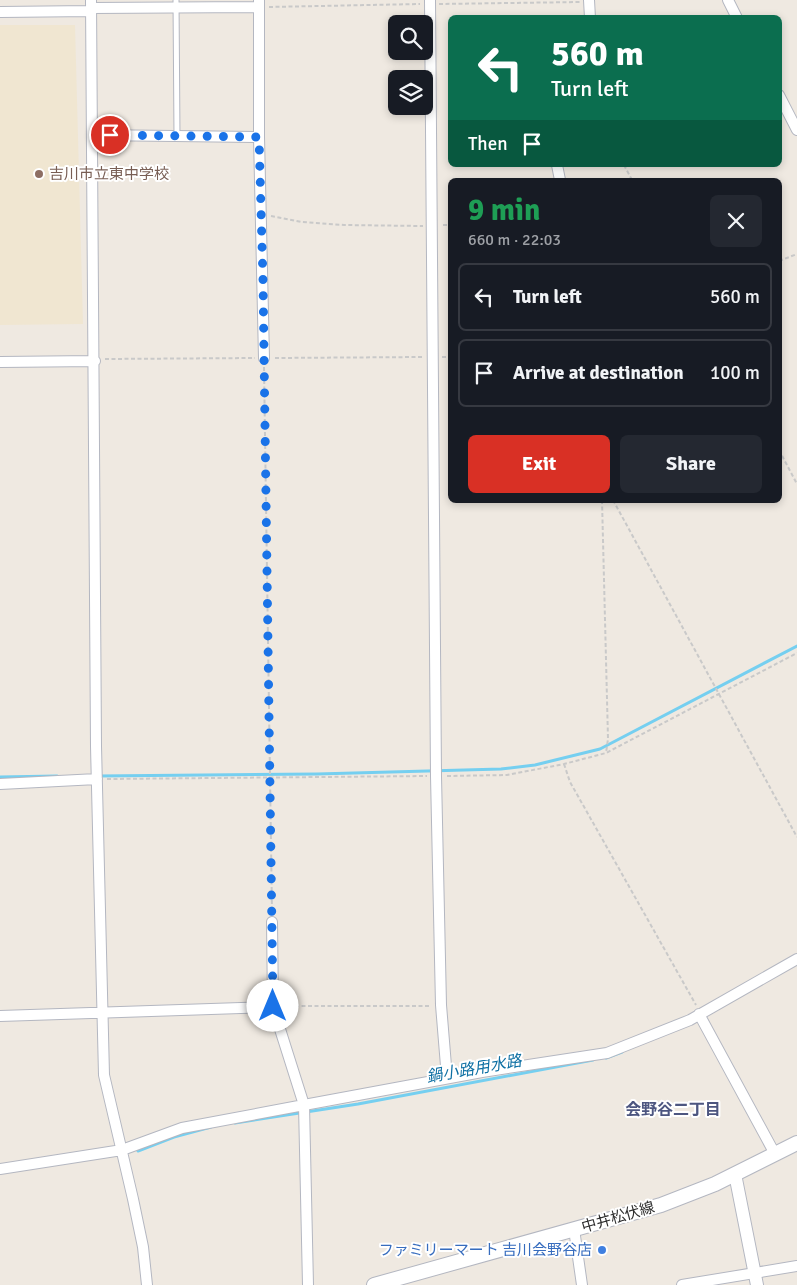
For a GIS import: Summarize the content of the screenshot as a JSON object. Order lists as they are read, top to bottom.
{
  "streets": {
    "main road": ["中井松伏線"]
  },
  "districts": ["会野谷二丁目"],
  "water": ["鍋小路用水路"],
  "places": ["吉川市立東中学校", "ファミリーマート 吉川会野谷店"],
  "page": {
    "turn": ["560 m", "Turn left"],
    "then": "Then",
    "heading": ["9 min", "660 m · 22:03"],
    "list": [
      {
        "name": "Turn left",
        "value": "560 m"
      },
      {
        "name": "Arrive at destination",
        "value": "100 m"
      }
    ],
    "buttons": ["Exit", "Share"]
  }
}
